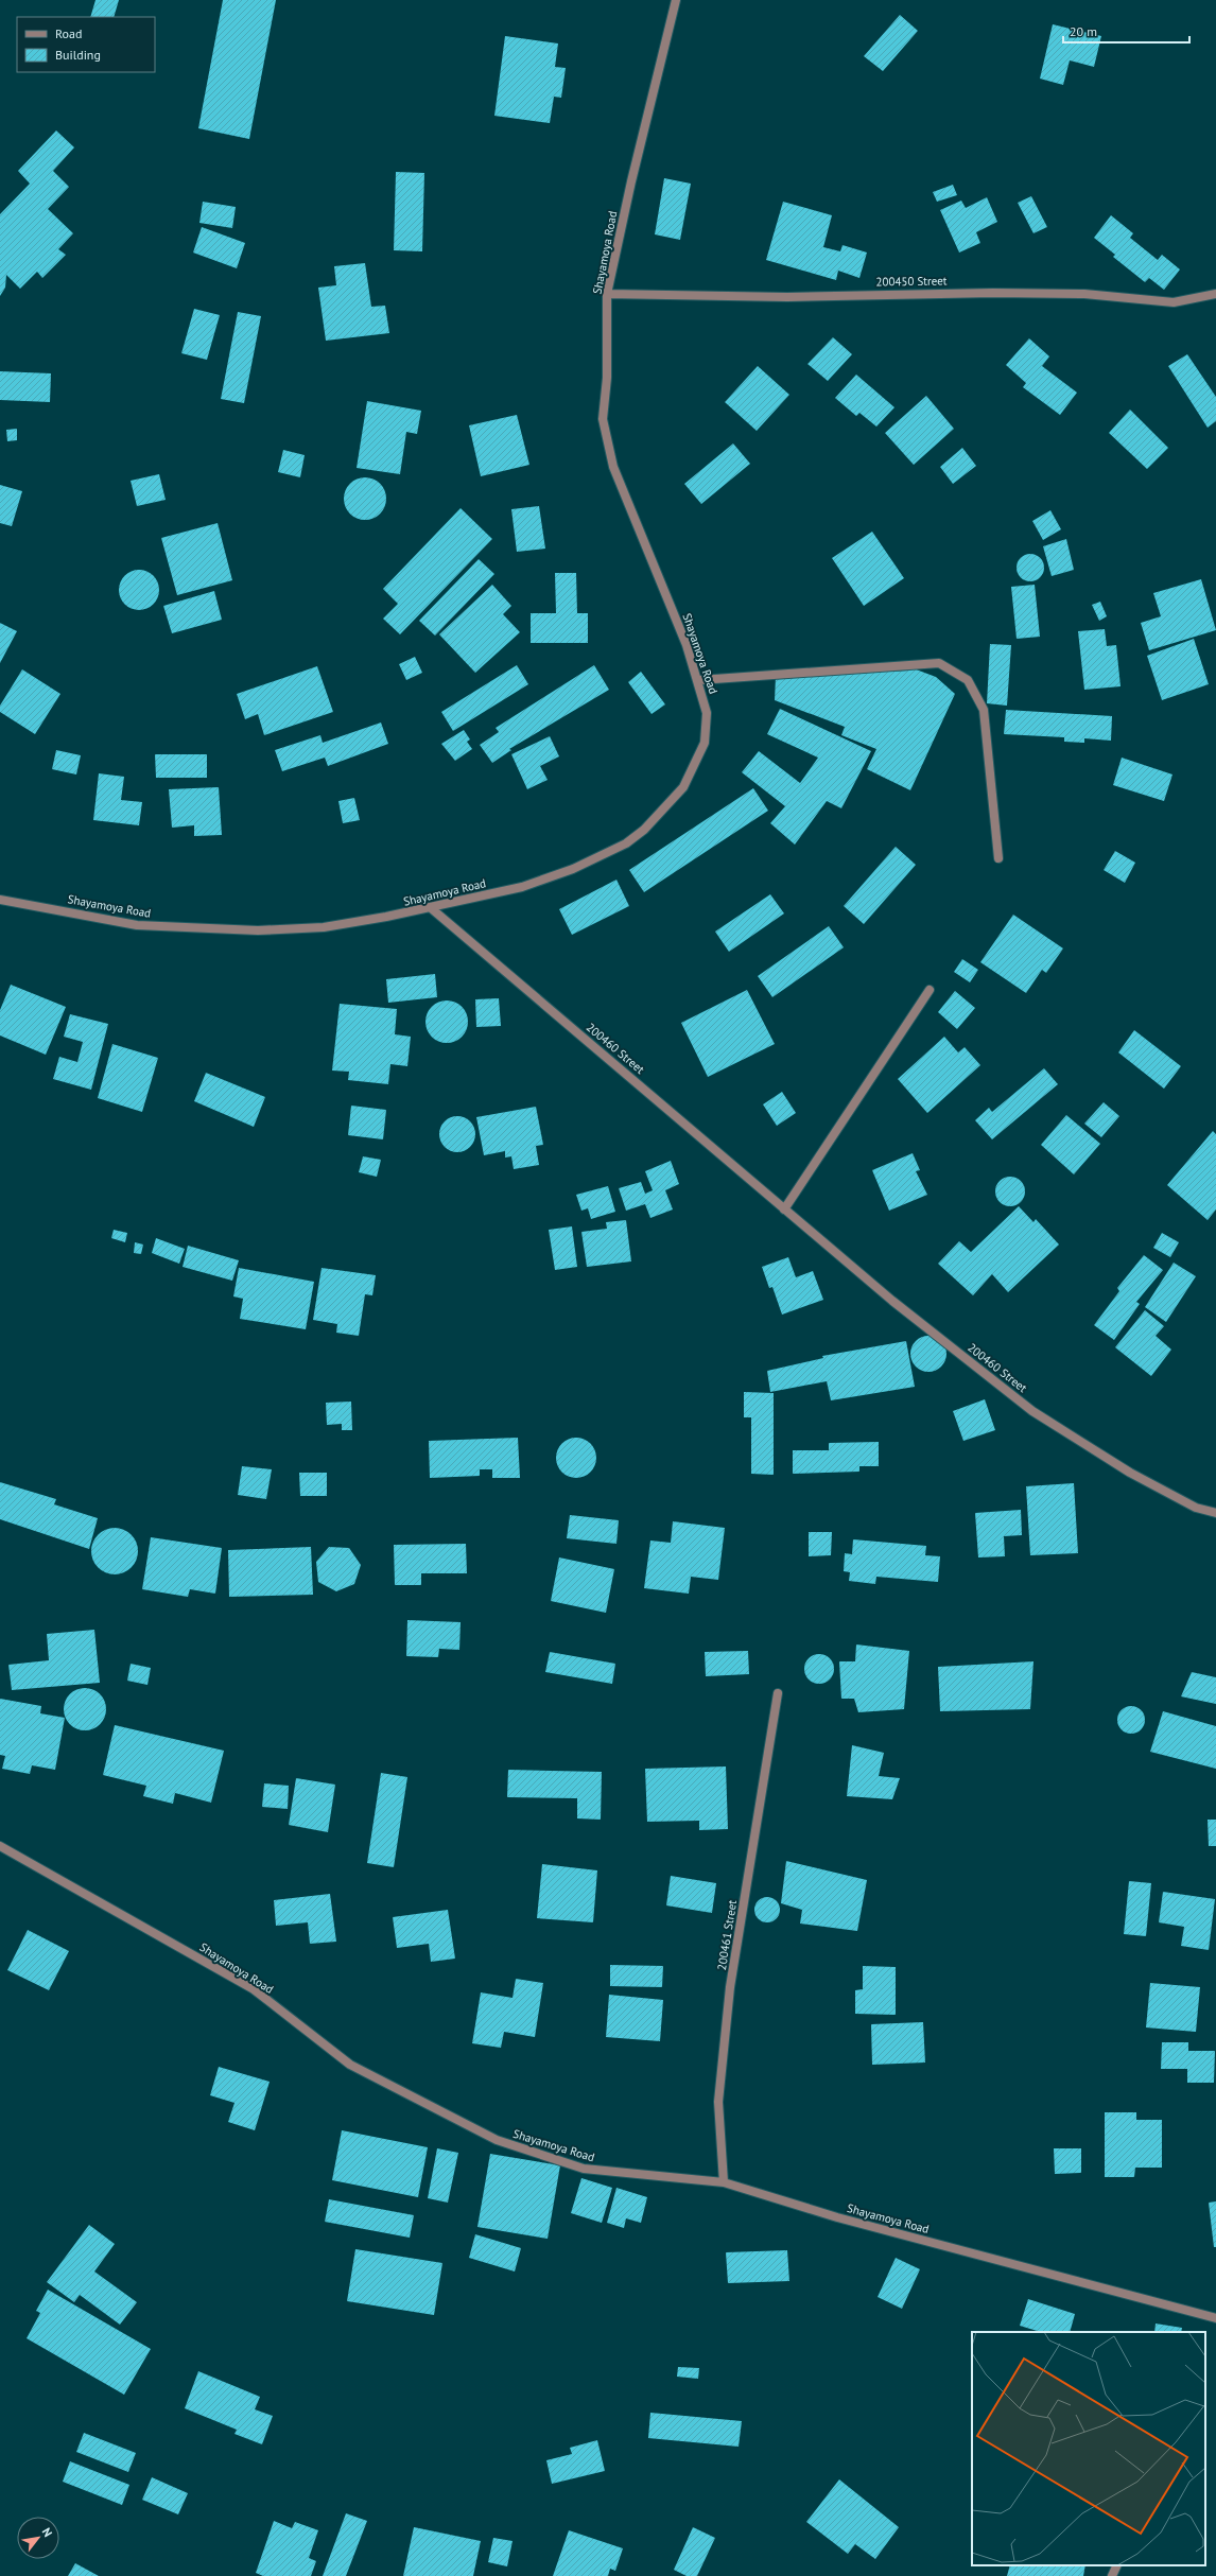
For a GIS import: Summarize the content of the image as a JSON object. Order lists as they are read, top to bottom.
{
  "streets": {
    "street": [
      "Shayamoya Road",
      "200450 Street",
      "200460 Street",
      "200461 Street"
    ]
  },
  "crossings": [
    ["Shayamoya Road", "200450 Street"],
    ["Shayamoya Road", "200460 Street"],
    ["Shayamoya Road", "200461 Street"]
  ],
  "legend": ["Road", "Building"],
  "scale_bar": "20 m",
  "north": "top right"
}
